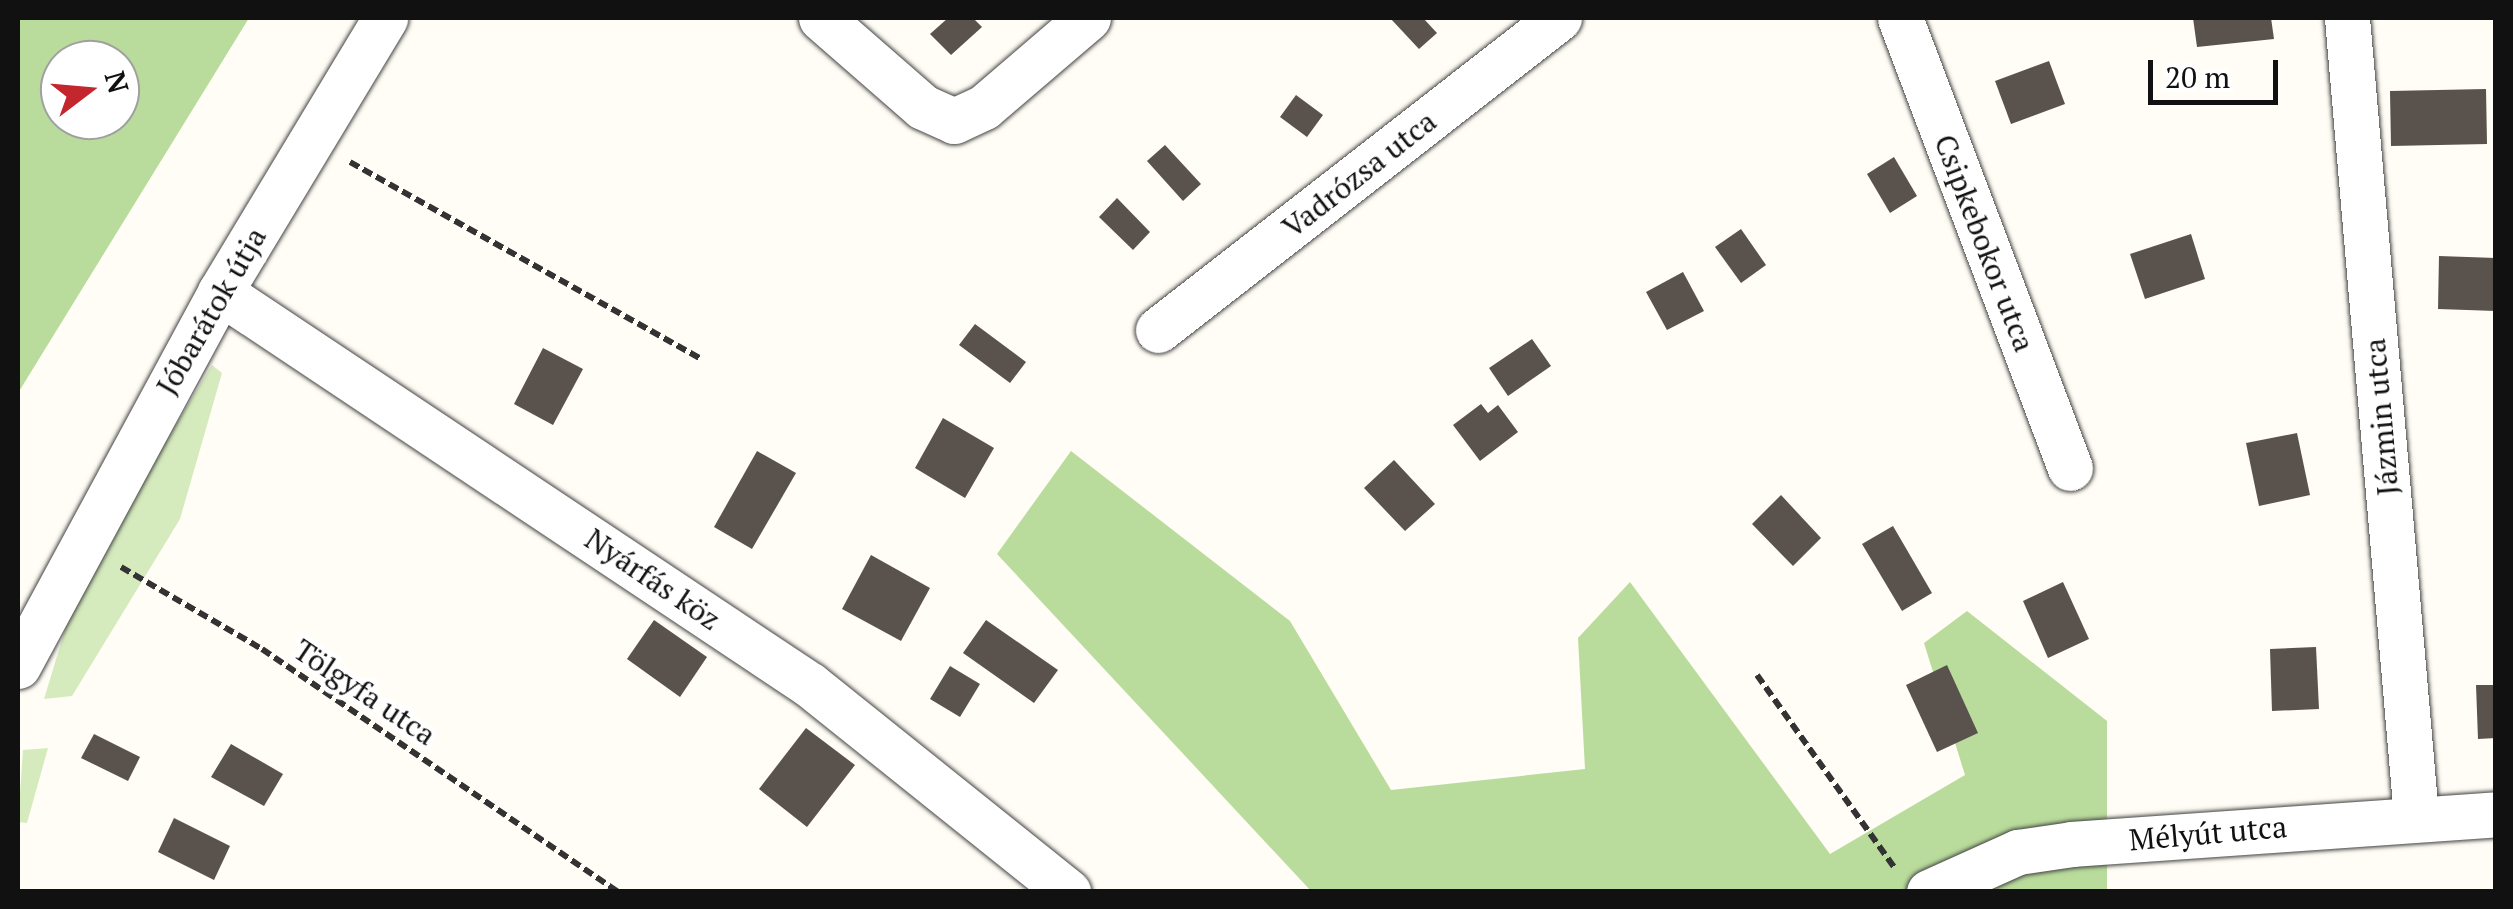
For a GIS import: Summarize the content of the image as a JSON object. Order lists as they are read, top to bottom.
{
  "streets": {
    "street": [
      "Vadrózsa utca",
      "Csipkebokor utca",
      "Jóbarátok útja",
      "Jázmin utca",
      "Nyárfás köz",
      "Mélyút utca"
    ],
    "path": ["Tölgyfa utca"]
  },
  "crossings": [
    ["Jóbarátok útja", "Nyárfás köz"],
    ["Jóbarátok útja", "Tölgyfa utca"],
    ["Jázmin utca", "Mélyút utca"]
  ],
  "scale_bar": "20 m",
  "north": "right"
}
